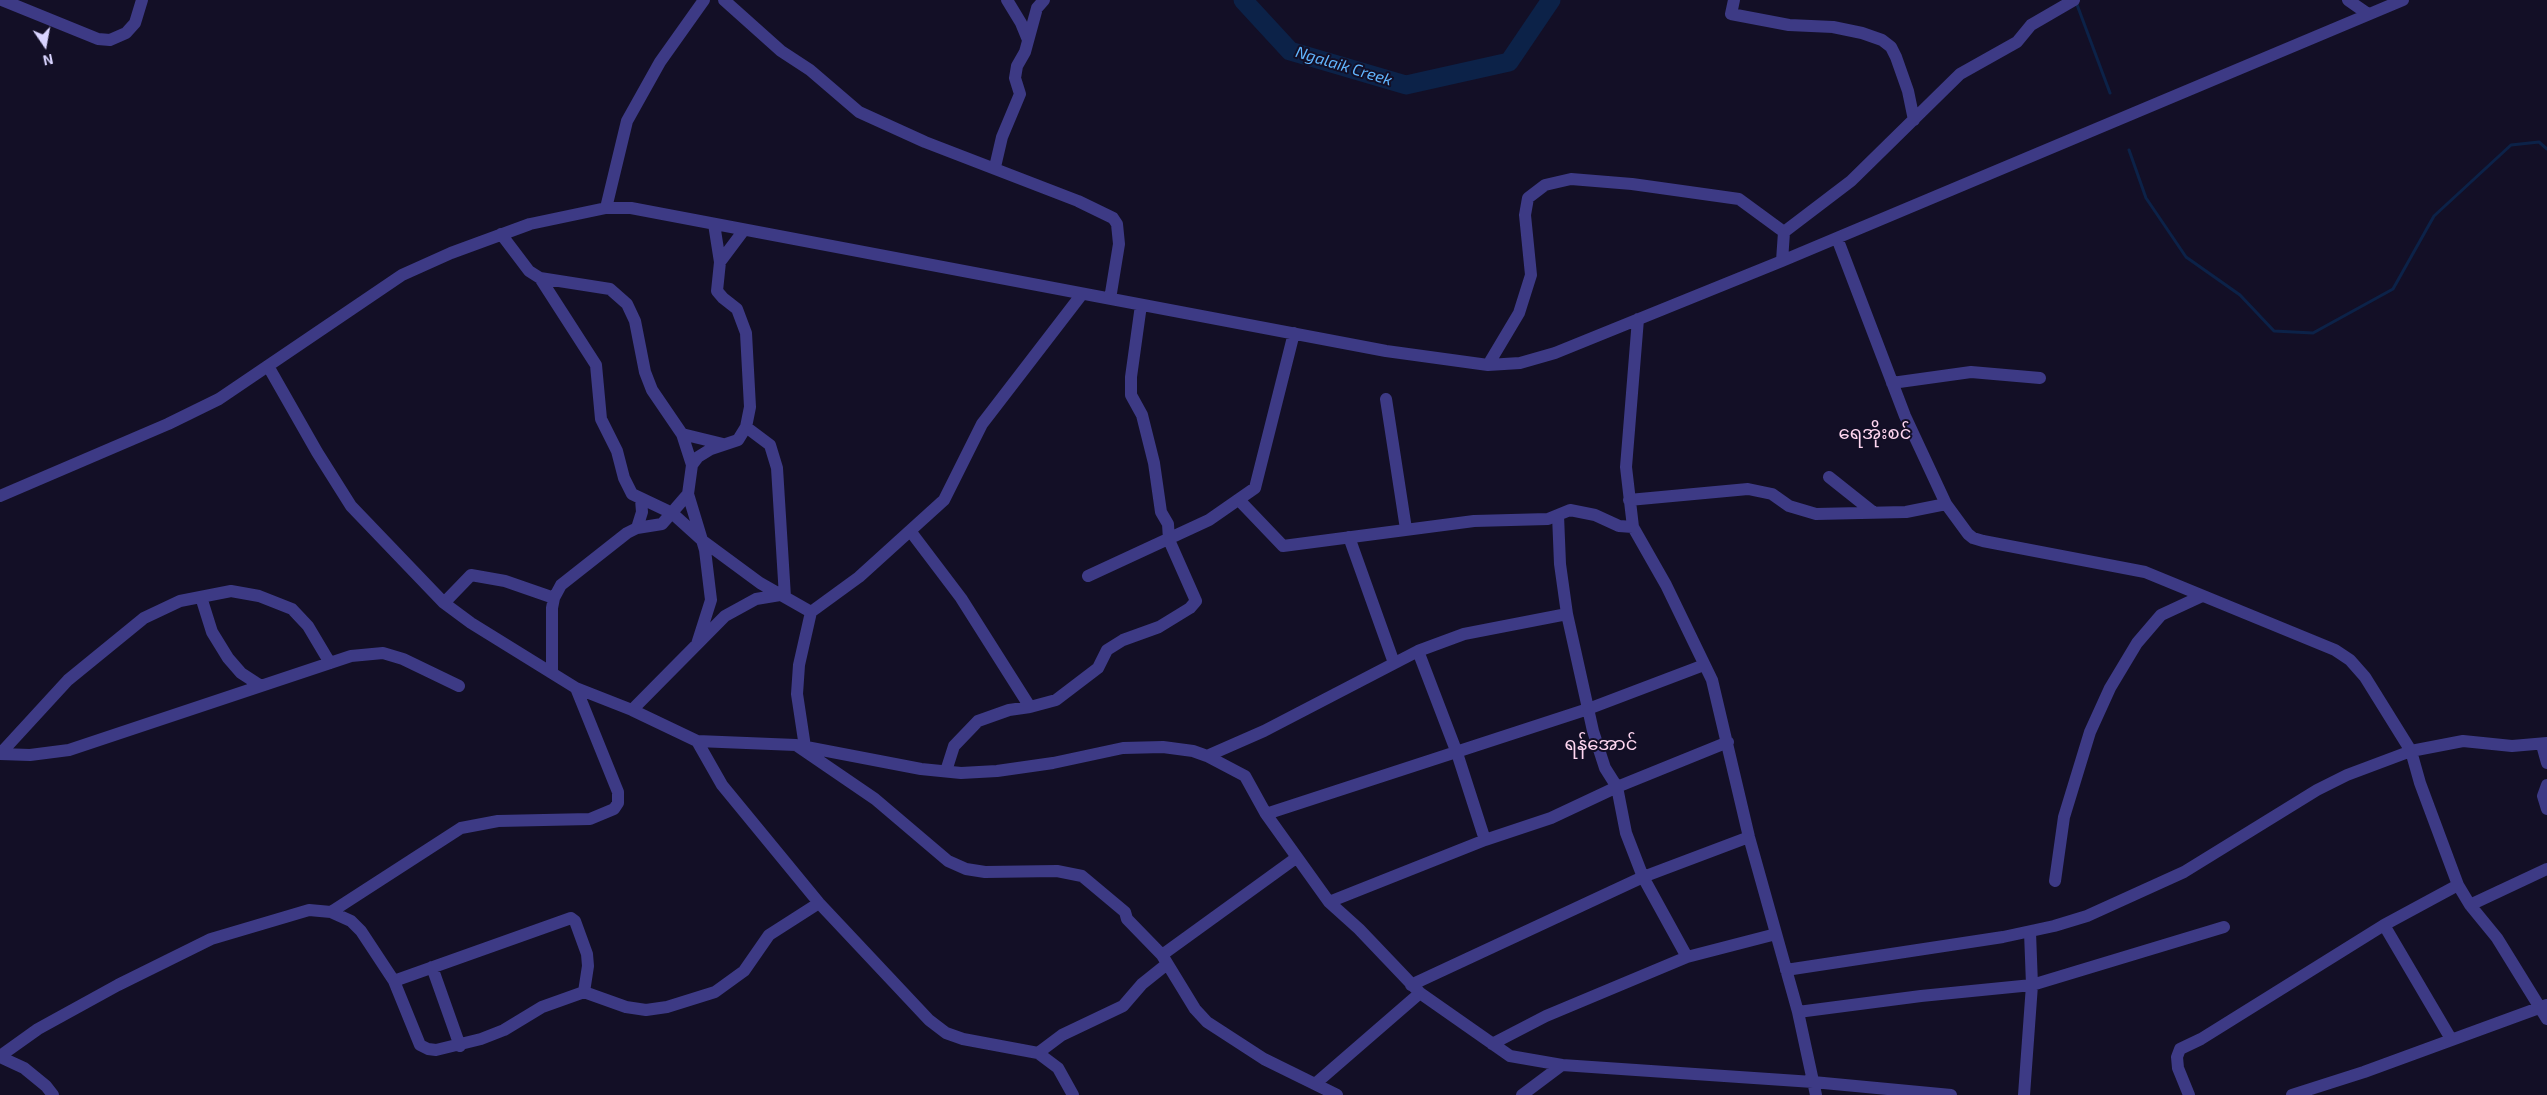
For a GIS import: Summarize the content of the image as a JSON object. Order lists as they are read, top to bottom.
{
  "districts": ["ရေအိုးစင်", "ရန်အောင်"],
  "water": ["Ngalaik Creek"],
  "north": "bottom"
}
